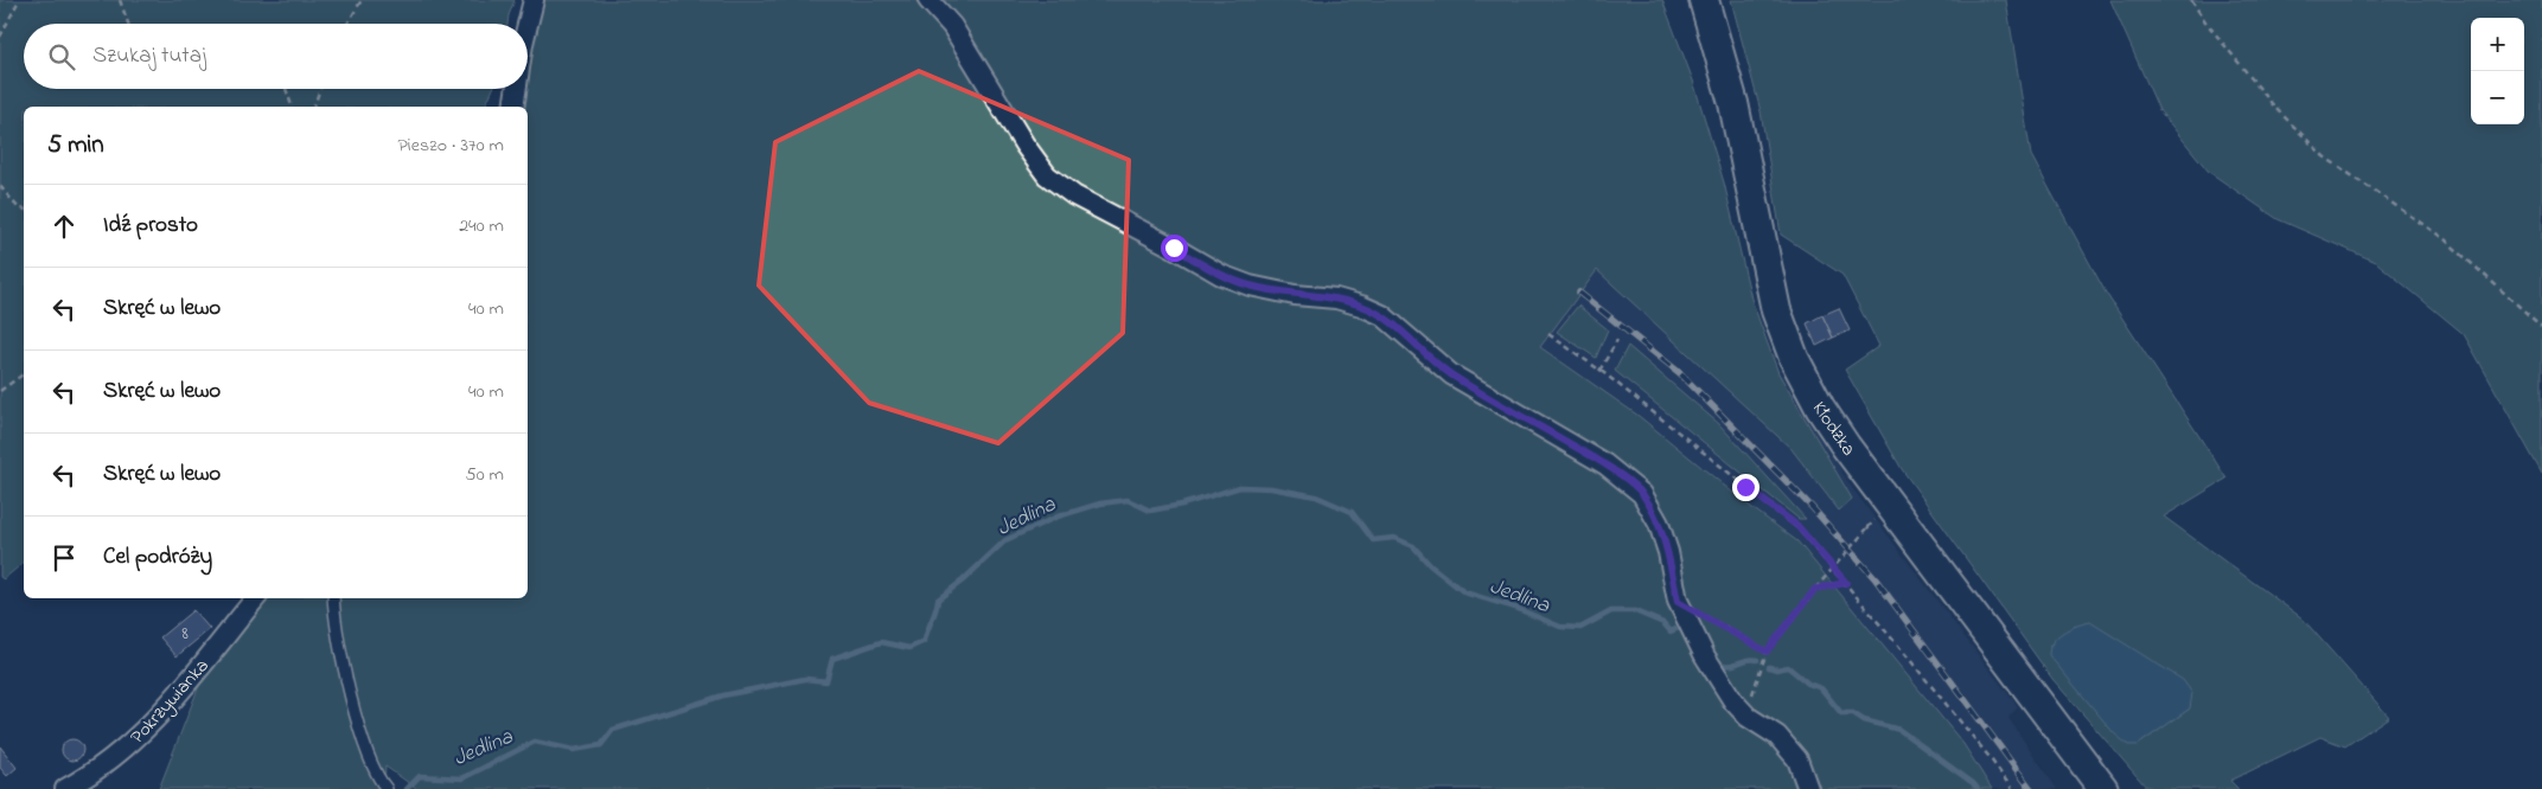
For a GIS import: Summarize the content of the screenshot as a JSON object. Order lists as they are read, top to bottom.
{
  "streets": {
    "main road": ["Kłodzka"],
    "street": ["Pokrzywianka"]
  },
  "water": ["Jedlina"],
  "house_numbers": ["8"],
  "page": {
    "map_buttons": ["+", "−"],
    "search": "Szukaj tutaj",
    "heading": ["5 min", "Pieszo · 370 m"],
    "list": [
      ["Idź prosto", "240 m"],
      ["Skręć w lewo", "40 m"],
      ["Skręć w lewo", "40 m"],
      ["Skręć w lewo", "50 m"],
      "Cel podróży"
    ]
  }
}
